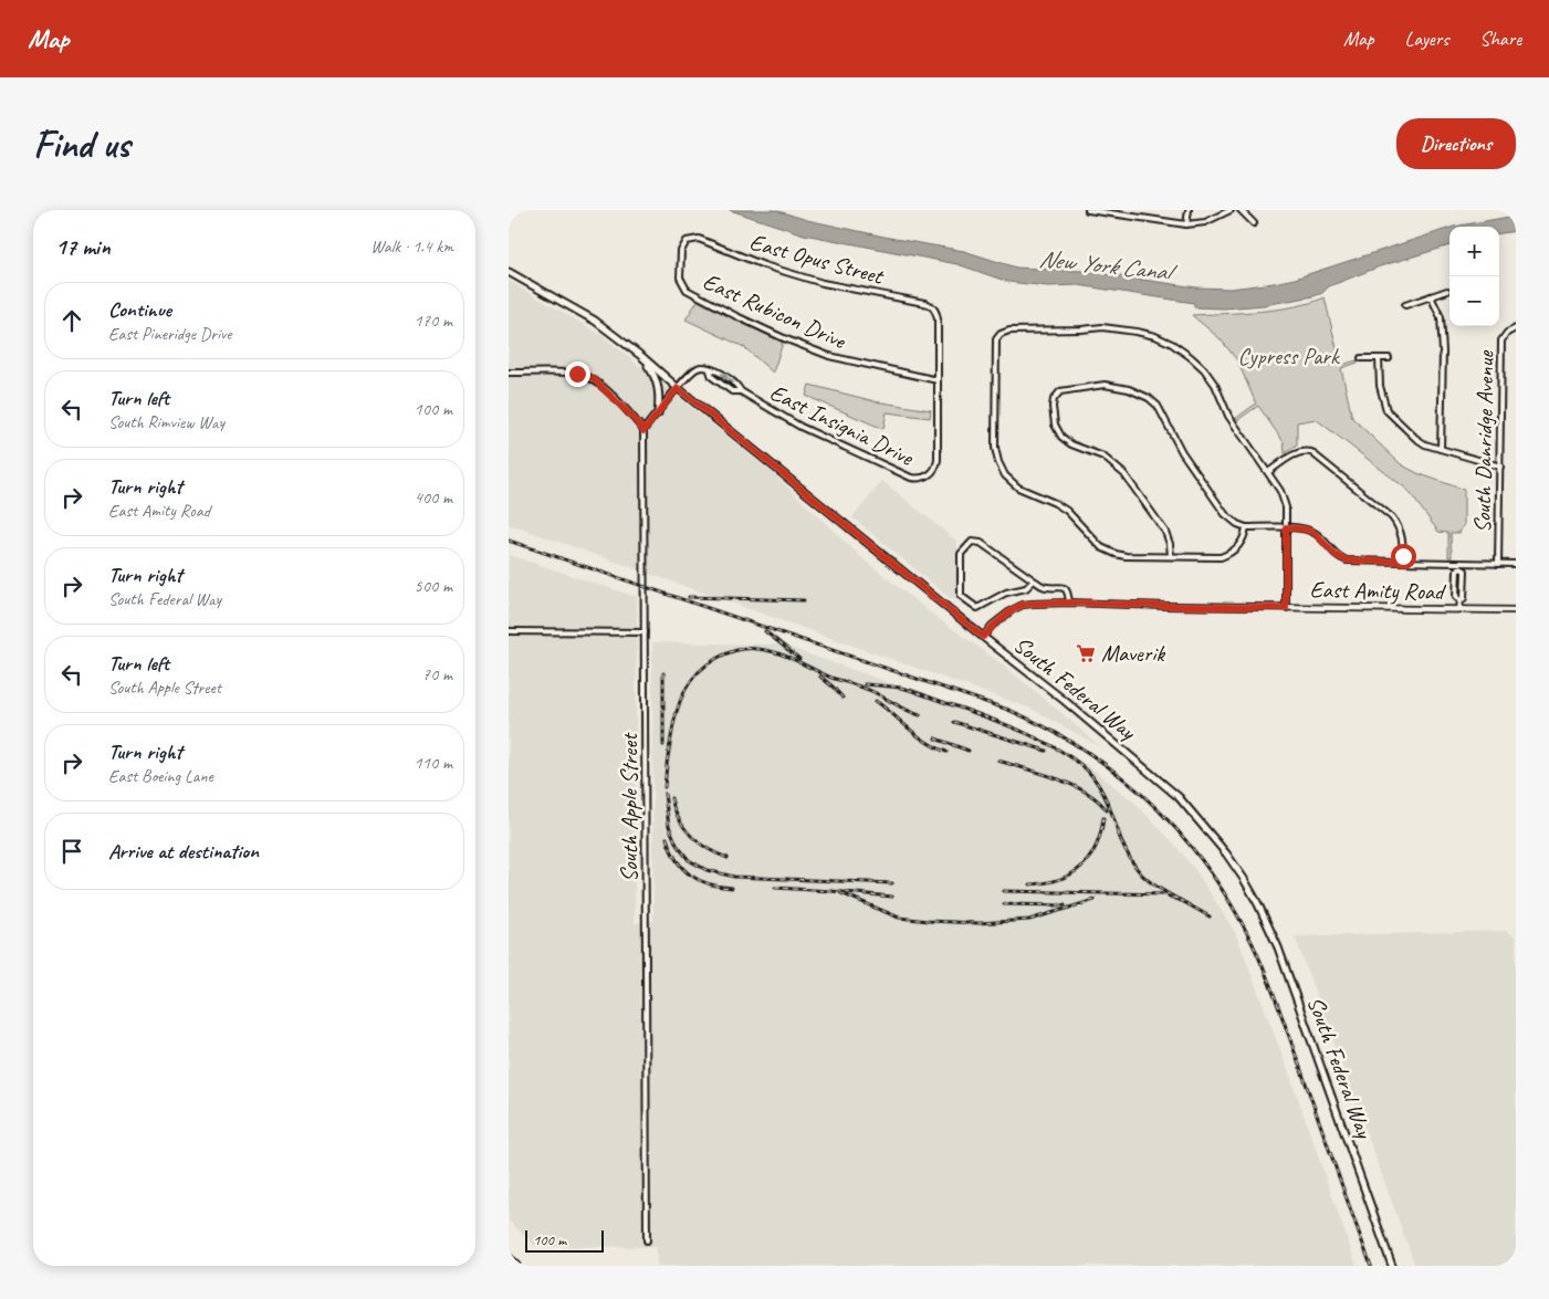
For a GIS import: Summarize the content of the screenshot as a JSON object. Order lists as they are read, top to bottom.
{
  "streets": {
    "main road": ["South Federal Way"],
    "street": [
      "East Opus Street",
      "East Rubicon Drive",
      "East Insignia Drive",
      "South Danridge Avenue",
      "East Amity Road",
      "South Apple Street"
    ]
  },
  "crossings": [
    ["East Opus Street", "East Rubicon Drive"],
    ["East Opus Street", "East Insignia Drive"],
    ["East Rubicon Drive", "East Insignia Drive"],
    ["South Danridge Avenue", "East Amity Road"],
    ["East Amity Road", "South Federal Way"]
  ],
  "water": ["New York Canal"],
  "parks": ["Cypress Park"],
  "places": {
    "supermarket": ["Maverik"]
  },
  "scale_bar": "100 m",
  "page": {
    "header": "Map",
    "nav": ["Map", "Layers", "Share"],
    "buttons": "Directions",
    "title": "Find us",
    "heading": ["17 min", "Walk · 1.4 km"],
    "map_buttons": ["+", "−"],
    "list": [
      ["Continue", "East Pineridge Drive", "170 m"],
      ["Turn left", "South Rimview Way", "100 m"],
      ["Turn right", "East Amity Road", "400 m"],
      ["Turn right", "South Federal Way", "500 m"],
      ["Turn left", "South Apple Street", "70 m"],
      ["Turn right", "East Boeing Lane", "110 m"],
      "Arrive at destination"
    ],
    "scale": "100 m"
  }
}
